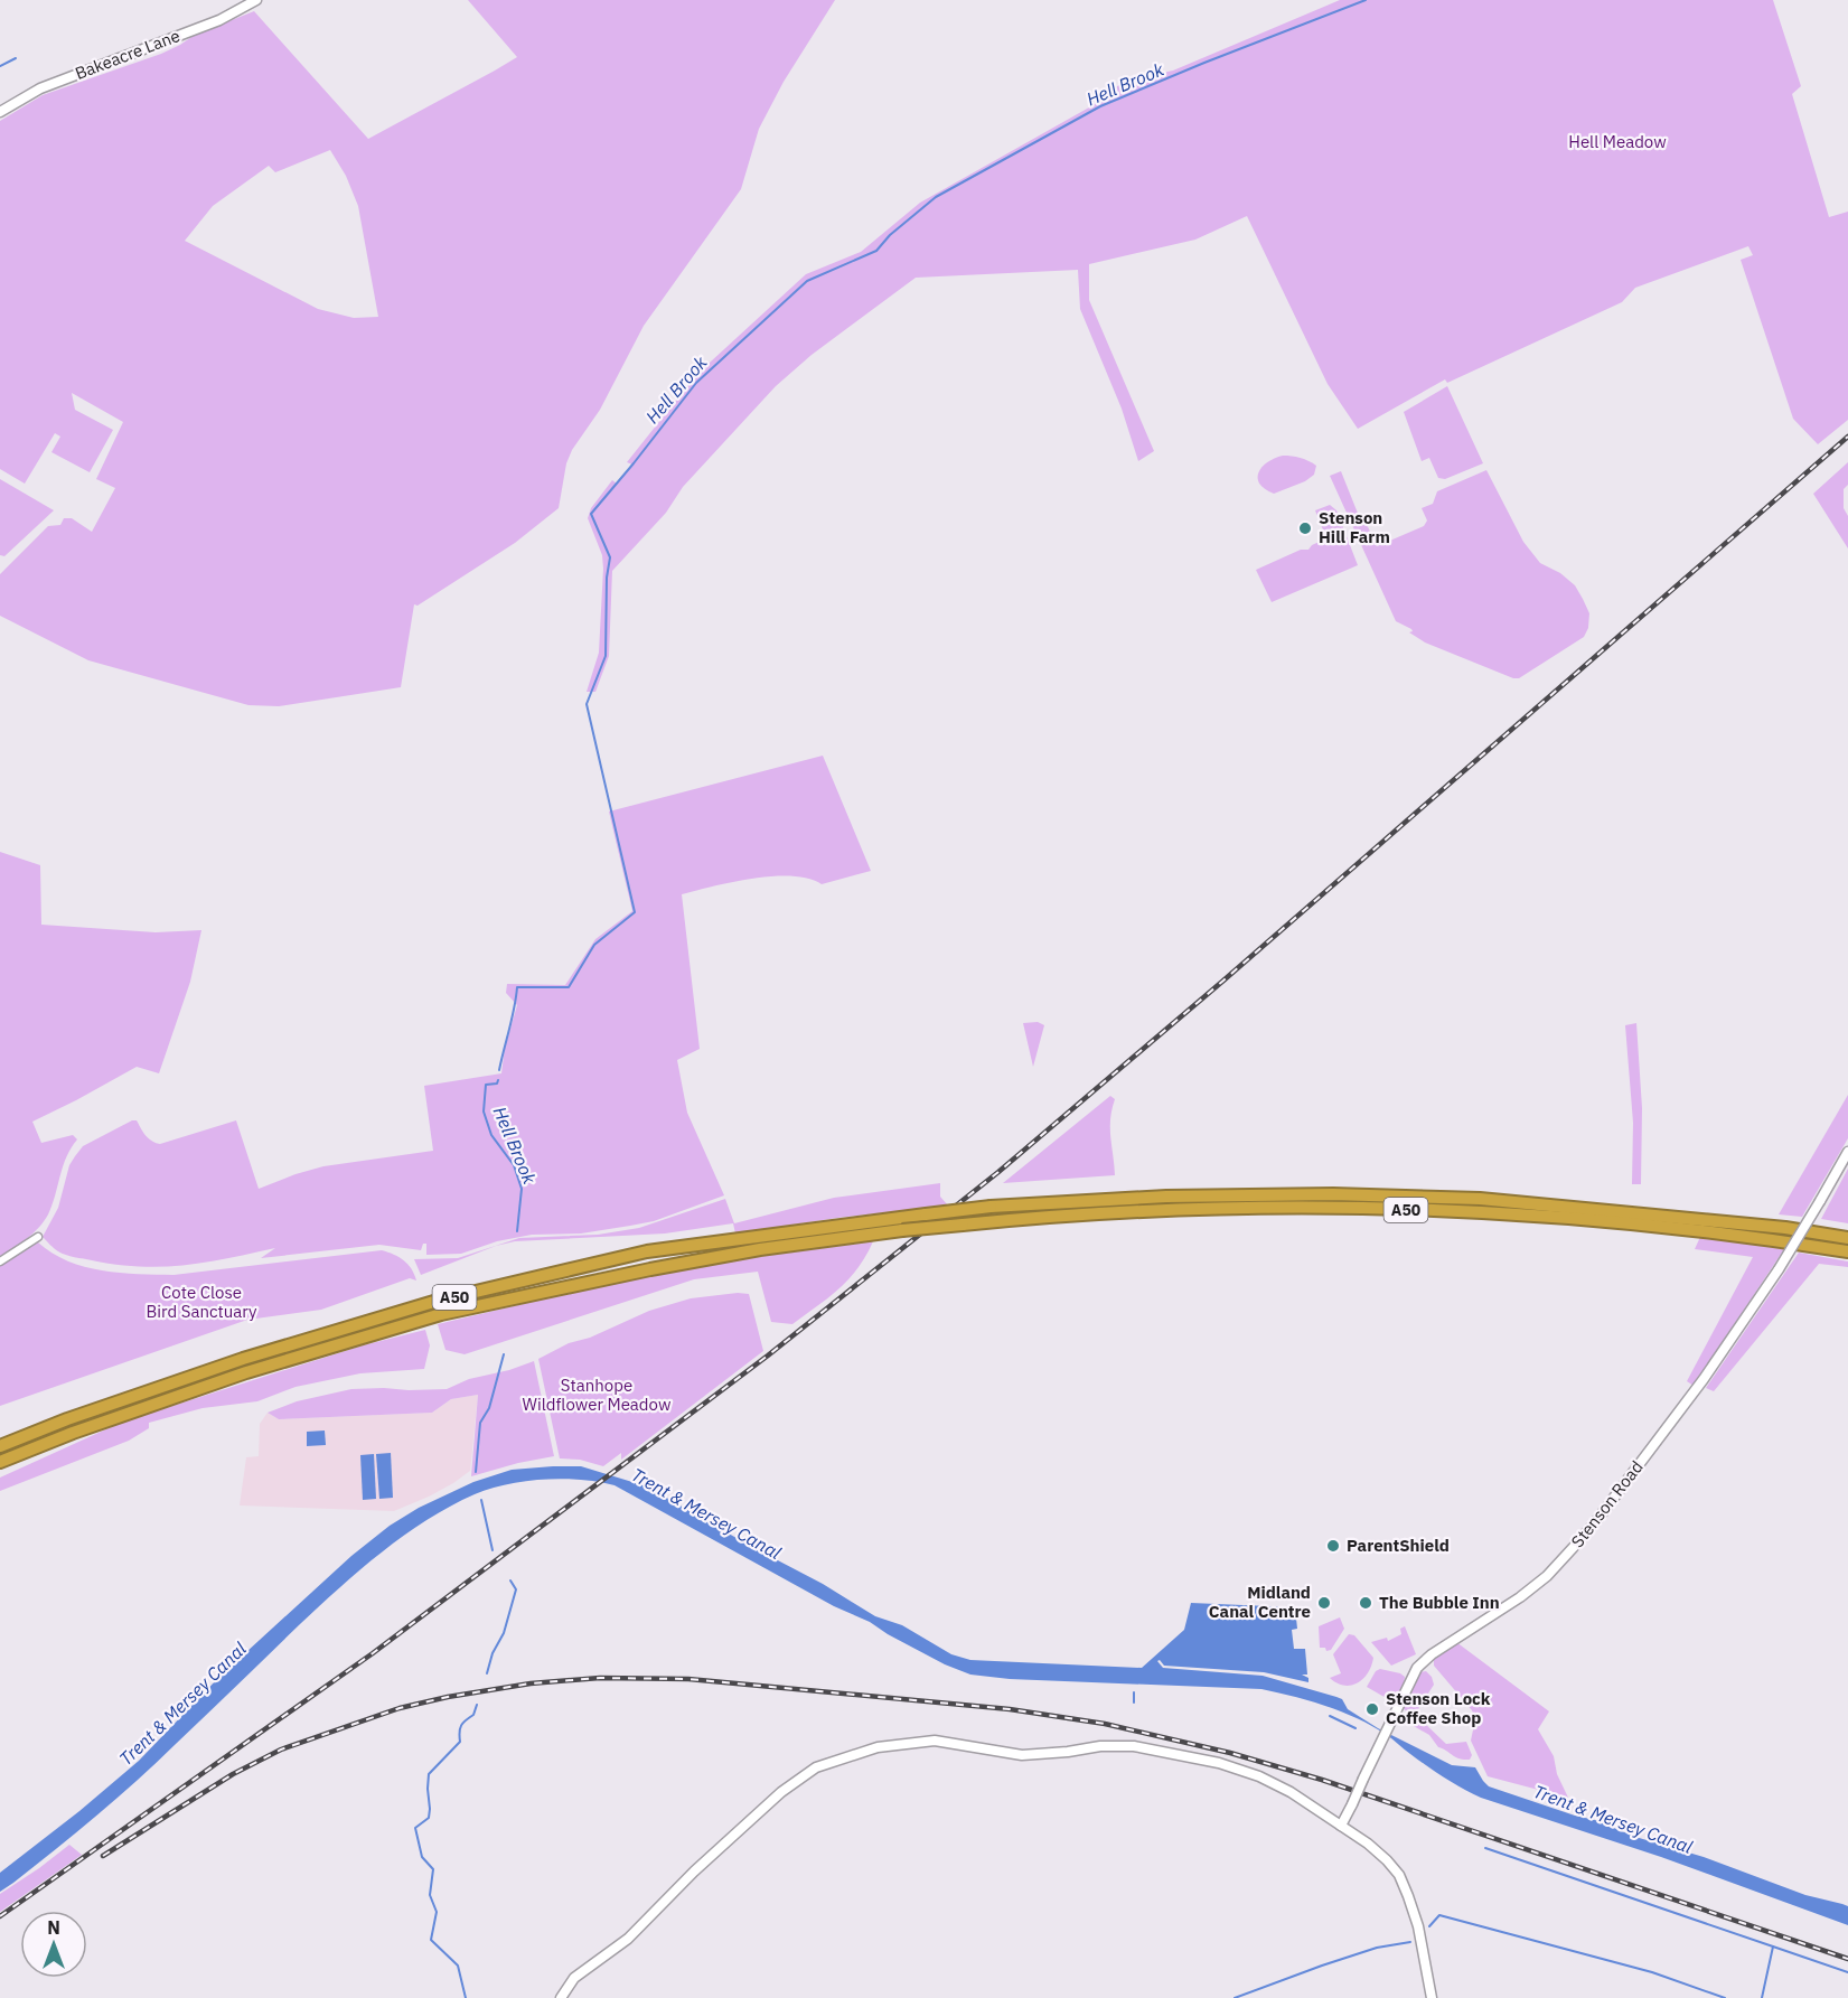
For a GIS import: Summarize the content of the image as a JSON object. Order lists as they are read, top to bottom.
{
  "streets": {
    "highway": ["A50"],
    "street": ["Bakeacre Lane", "Stenson Road"]
  },
  "water": ["Hell Brook", "Trent & Mersey Canal"],
  "parks": ["Hell Meadow", "Cote Close Bird Sanctuary", "Stanhope Wildflower Meadow"],
  "places": [
    "Stenson Hill Farm",
    "ParentShield",
    "Midland Canal Centre",
    "The Bubble Inn",
    "Stenson Lock Coffee Shop"
  ],
  "north": "top"
}
